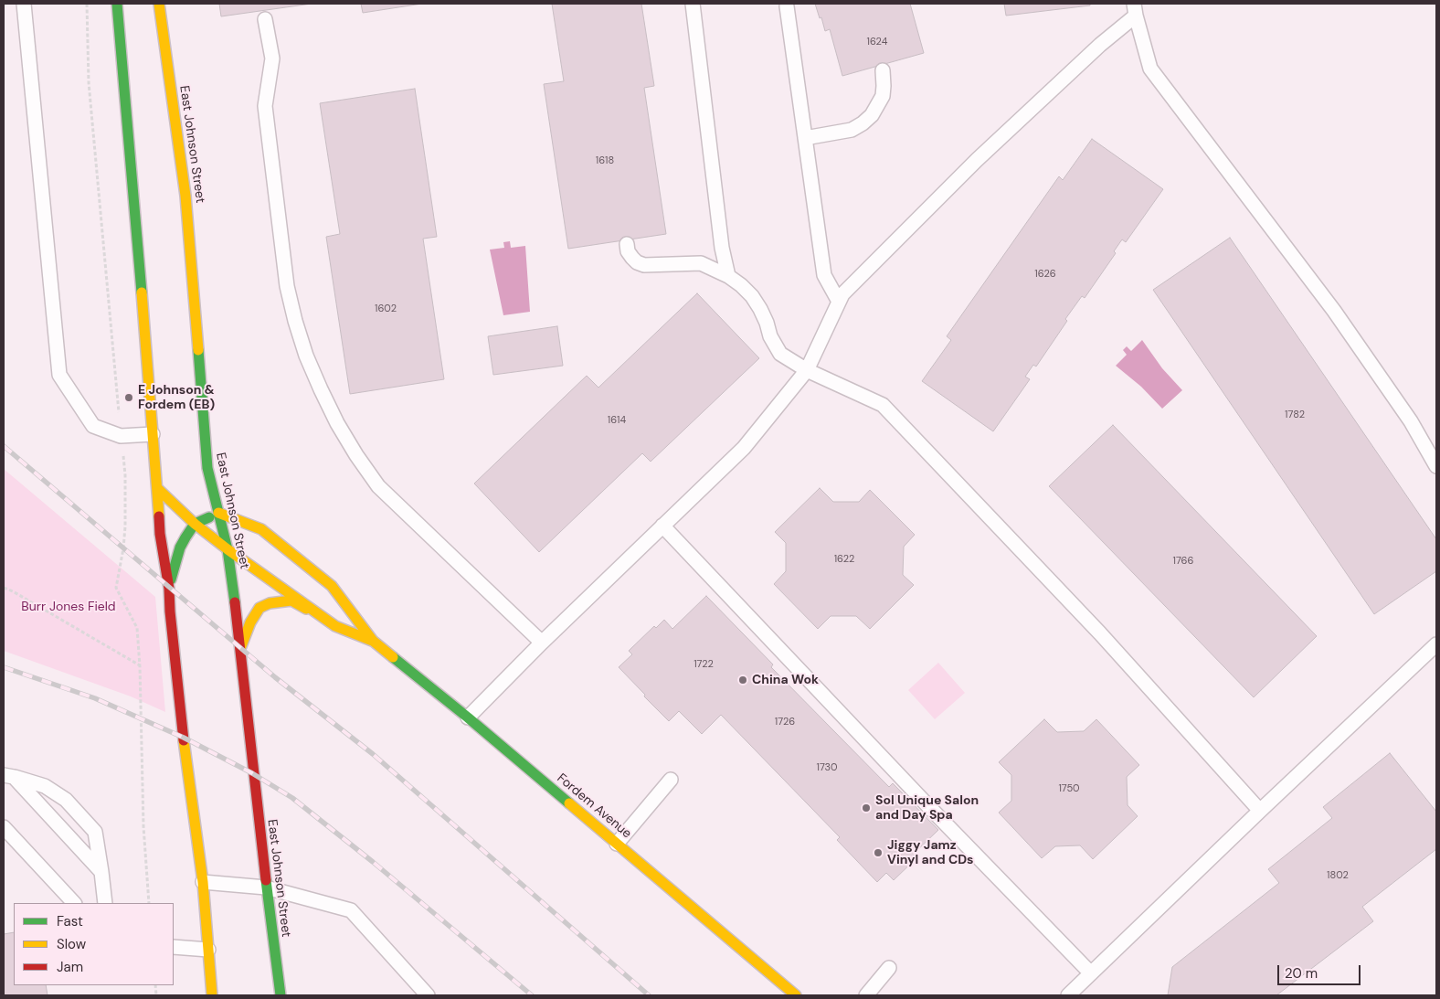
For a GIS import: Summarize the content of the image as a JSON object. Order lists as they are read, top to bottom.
{
  "streets": {
    "main road": ["East Johnson Street", "Fordem Avenue"]
  },
  "crossings": [
    ["East Johnson Street", "Fordem Avenue"]
  ],
  "parks": ["Burr Jones Field"],
  "places": [
    "E Johnson & Fordem (EB)",
    "China Wok",
    "Sol Unique Salon and Day Spa",
    "Jiggy Jamz Vinyl and CDs"
  ],
  "house_numbers": [
    "1624",
    "1618",
    "1626",
    "1602",
    "1782",
    "1614",
    "1622",
    "1766",
    "1722",
    "1726",
    "1730",
    "1750",
    "1802"
  ],
  "legend": ["Fast", "Slow", "Jam"],
  "scale_bar": "20 m"
}
